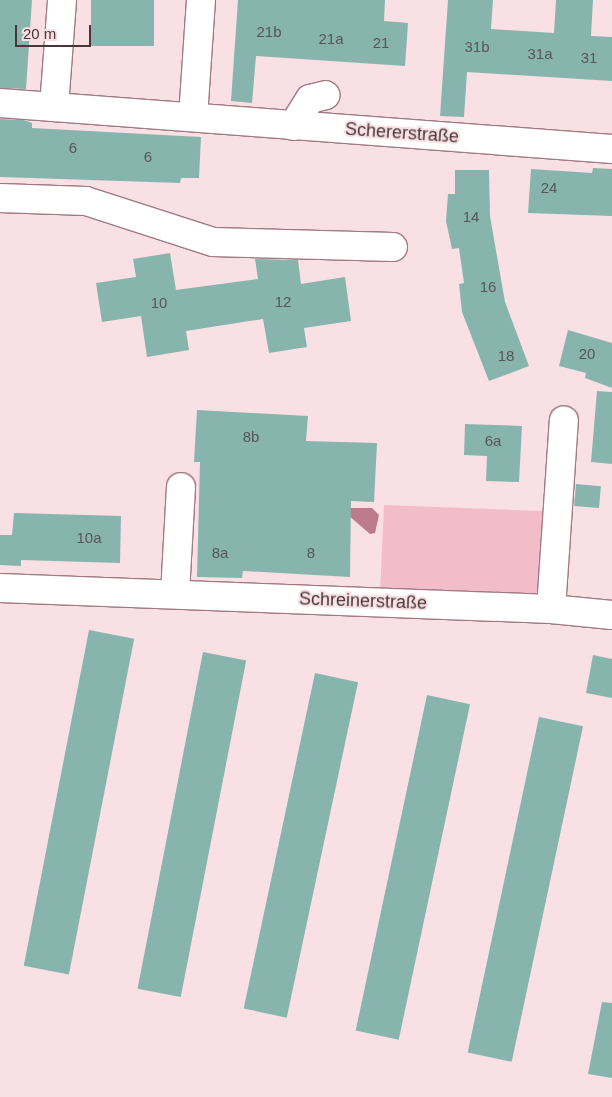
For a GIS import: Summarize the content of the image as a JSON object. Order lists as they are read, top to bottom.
{
  "streets": {
    "street": ["Schererstraße", "Schreinerstraße"]
  },
  "house_numbers": [
    "21b",
    "21a",
    "21",
    "31b",
    "31a",
    "31",
    "6",
    "6",
    "24",
    "14",
    "16",
    "12",
    "10",
    "20",
    "18",
    "8b",
    "6a",
    "10a",
    "8a",
    "8"
  ],
  "scale_bar": "20 m"
}
